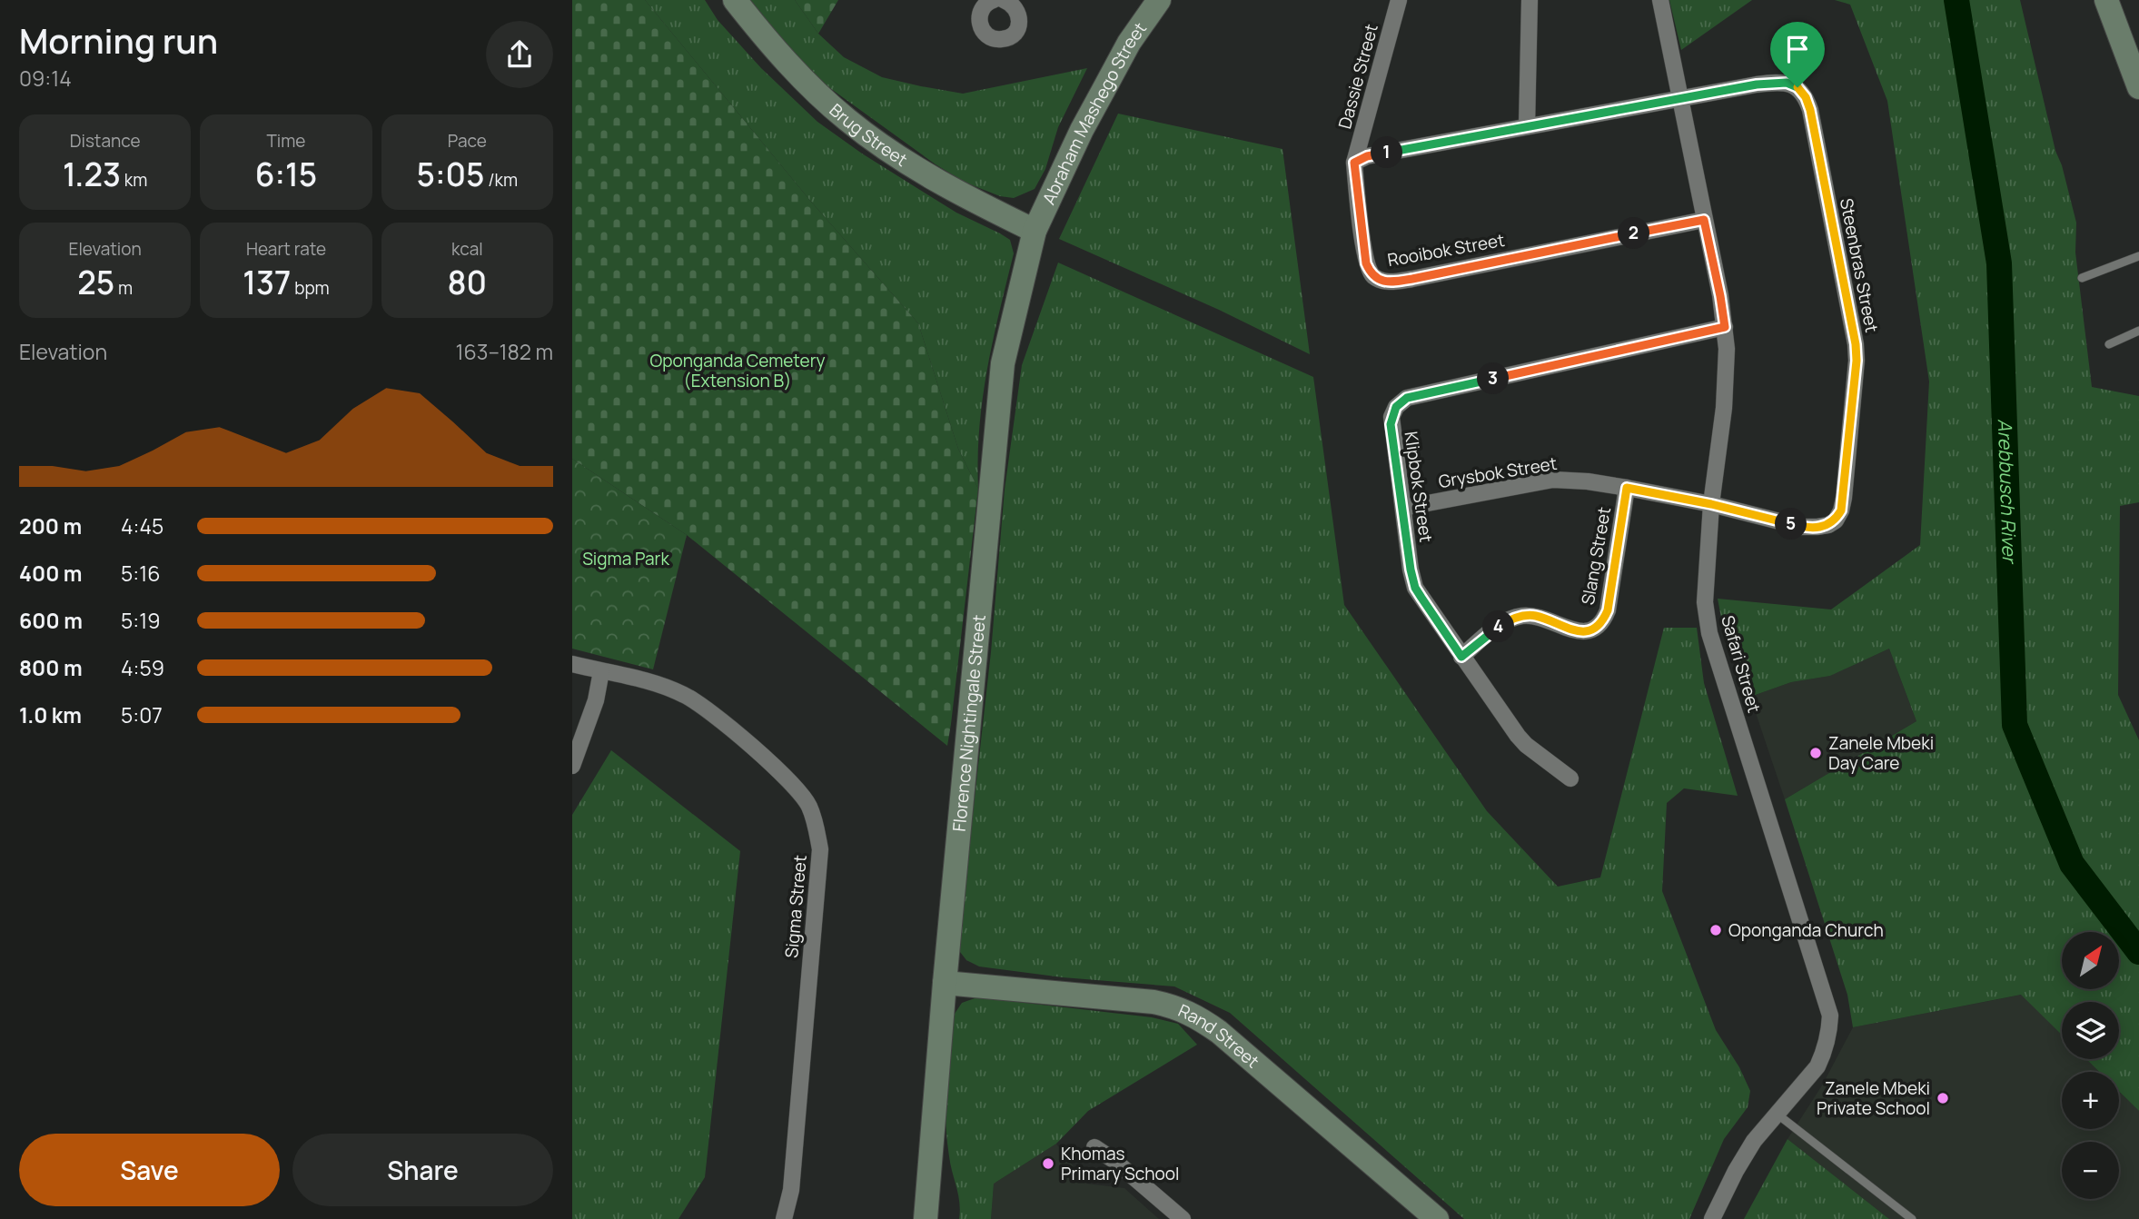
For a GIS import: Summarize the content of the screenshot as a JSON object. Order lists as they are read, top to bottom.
{
  "streets": {
    "main road": [
      "Abraham Mashego Street",
      "Brug Street",
      "Florence Nightingale Street",
      "Rand Street"
    ],
    "street": [
      "Dassie Street",
      "Rooibok Street",
      "Steenbras Street",
      "Grysbok Street",
      "Klipbok Street",
      "Slang Street",
      "Safari Street",
      "Sigma Street"
    ]
  },
  "crossings": [
    ["Dassie Street", "Rooibok Street"],
    ["Abraham Mashego Street", "Brug Street"],
    ["Abraham Mashego Street", "Florence Nightingale Street"],
    ["Brug Street", "Florence Nightingale Street"],
    ["Rooibok Street", "Safari Street"],
    ["Steenbras Street", "Grysbok Street"],
    ["Steenbras Street", "Safari Street"],
    ["Grysbok Street", "Klipbok Street"],
    ["Grysbok Street", "Slang Street"],
    ["Grysbok Street", "Safari Street"],
    ["Klipbok Street", "Slang Street"],
    ["Klipbok Street", "Safari Street"],
    ["Florence Nightingale Street", "Rand Street"]
  ],
  "water": ["Arebbusch River"],
  "parks": ["Oponganda Cemetery (Extension B)", "Sigma Park"],
  "places": [
    "Zanele Mbeki Day Care",
    "Oponganda Church",
    "Zanele Mbeki Private School",
    "Khomas Primary School"
  ],
  "north": "top right",
  "page": {
    "heading": ["Morning run", "09:14"],
    "stats": [
      ["Distance", "1.23 km"],
      ["Time", "6:15"],
      ["Pace", "5:05 /km"],
      ["Elevation", "25 m"],
      ["Heart rate", "137 bpm"],
      ["kcal", "80"]
    ],
    "pins": [
      "1",
      "2",
      "3",
      "5",
      "4"
    ],
    "chart": ["Elevation", "163–182 m"],
    "list": [
      {
        "name": "200 m",
        "note": "4:45"
      },
      {
        "name": "400 m",
        "note": "5:16"
      },
      {
        "name": "600 m",
        "note": "5:19"
      },
      {
        "name": "800 m",
        "note": "4:59"
      },
      {
        "name": "1.0 km",
        "note": "5:07"
      }
    ],
    "map_buttons": ["+", "−"],
    "buttons": ["Save", "Share"]
  }
}
